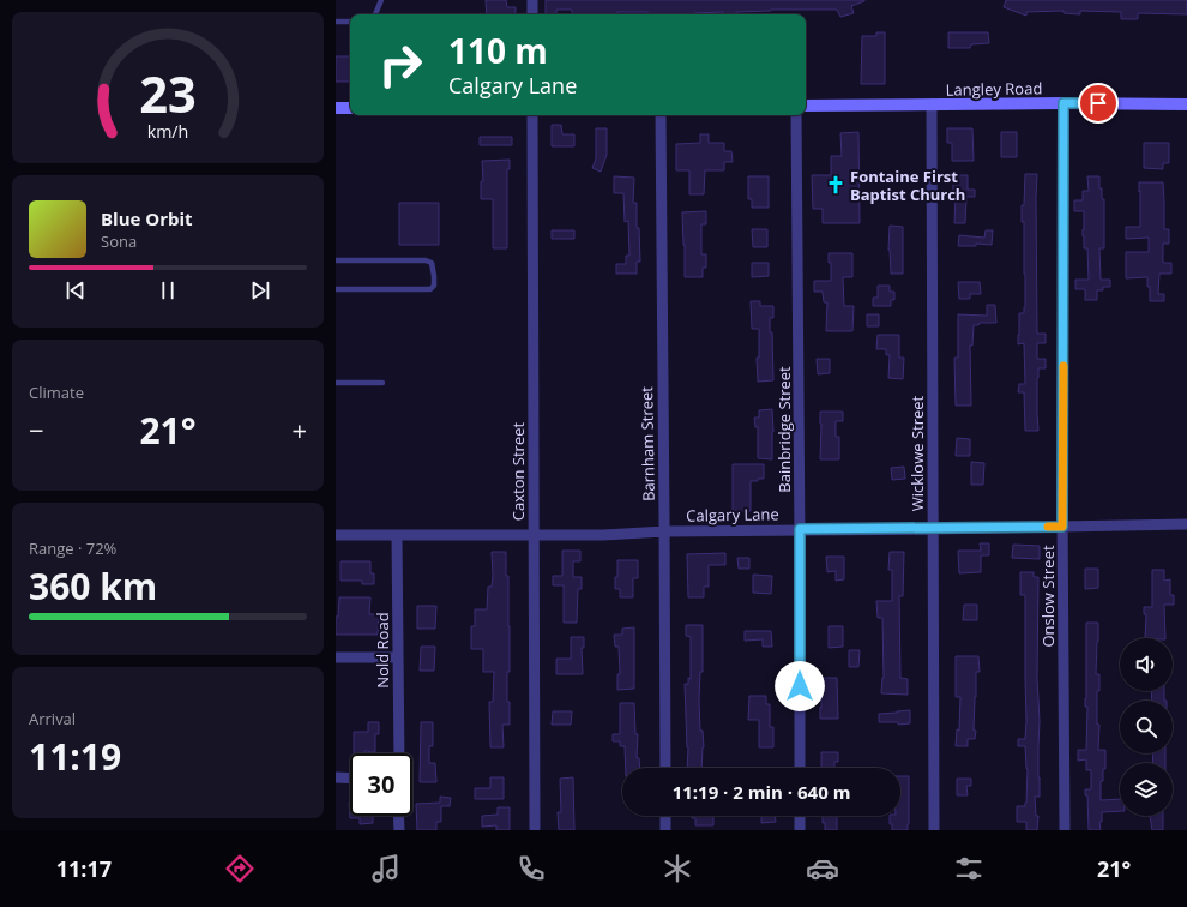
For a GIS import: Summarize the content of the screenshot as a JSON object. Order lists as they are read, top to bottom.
{
  "streets": {
    "street": [
      "Langley Road",
      "Bainbridge Street",
      "Barnham Street",
      "Wicklowe Street",
      "Caxton Street",
      "Calgary Lane",
      "Onslow Street",
      "Nold Road"
    ]
  },
  "crossings": [
    ["Langley Road", "Wicklowe Street"],
    ["Langley Road", "Onslow Street"],
    ["Bainbridge Street", "Calgary Lane"],
    ["Barnham Street", "Calgary Lane"],
    ["Wicklowe Street", "Calgary Lane"],
    ["Caxton Street", "Calgary Lane"],
    ["Calgary Lane", "Onslow Street"],
    ["Calgary Lane", "Nold Road"]
  ],
  "places": {
    "church": ["Fontaine First Baptist Church"]
  },
  "page": {
    "turn": ["110 m", "Calgary Lane"],
    "song": ["Blue Orbit", "Sona"],
    "tile": [
      "Climate",
      ["Range · 72%", "360 km"],
      ["Arrival", "11:19"]
    ],
    "heat": ["−", "21°", "+"],
    "limit": "30",
    "trip": "11:19 · 2 min · 640 m",
    "tabs": ["11:17", "21°"],
    "gauge": ["23", "km/h"]
  }
}
